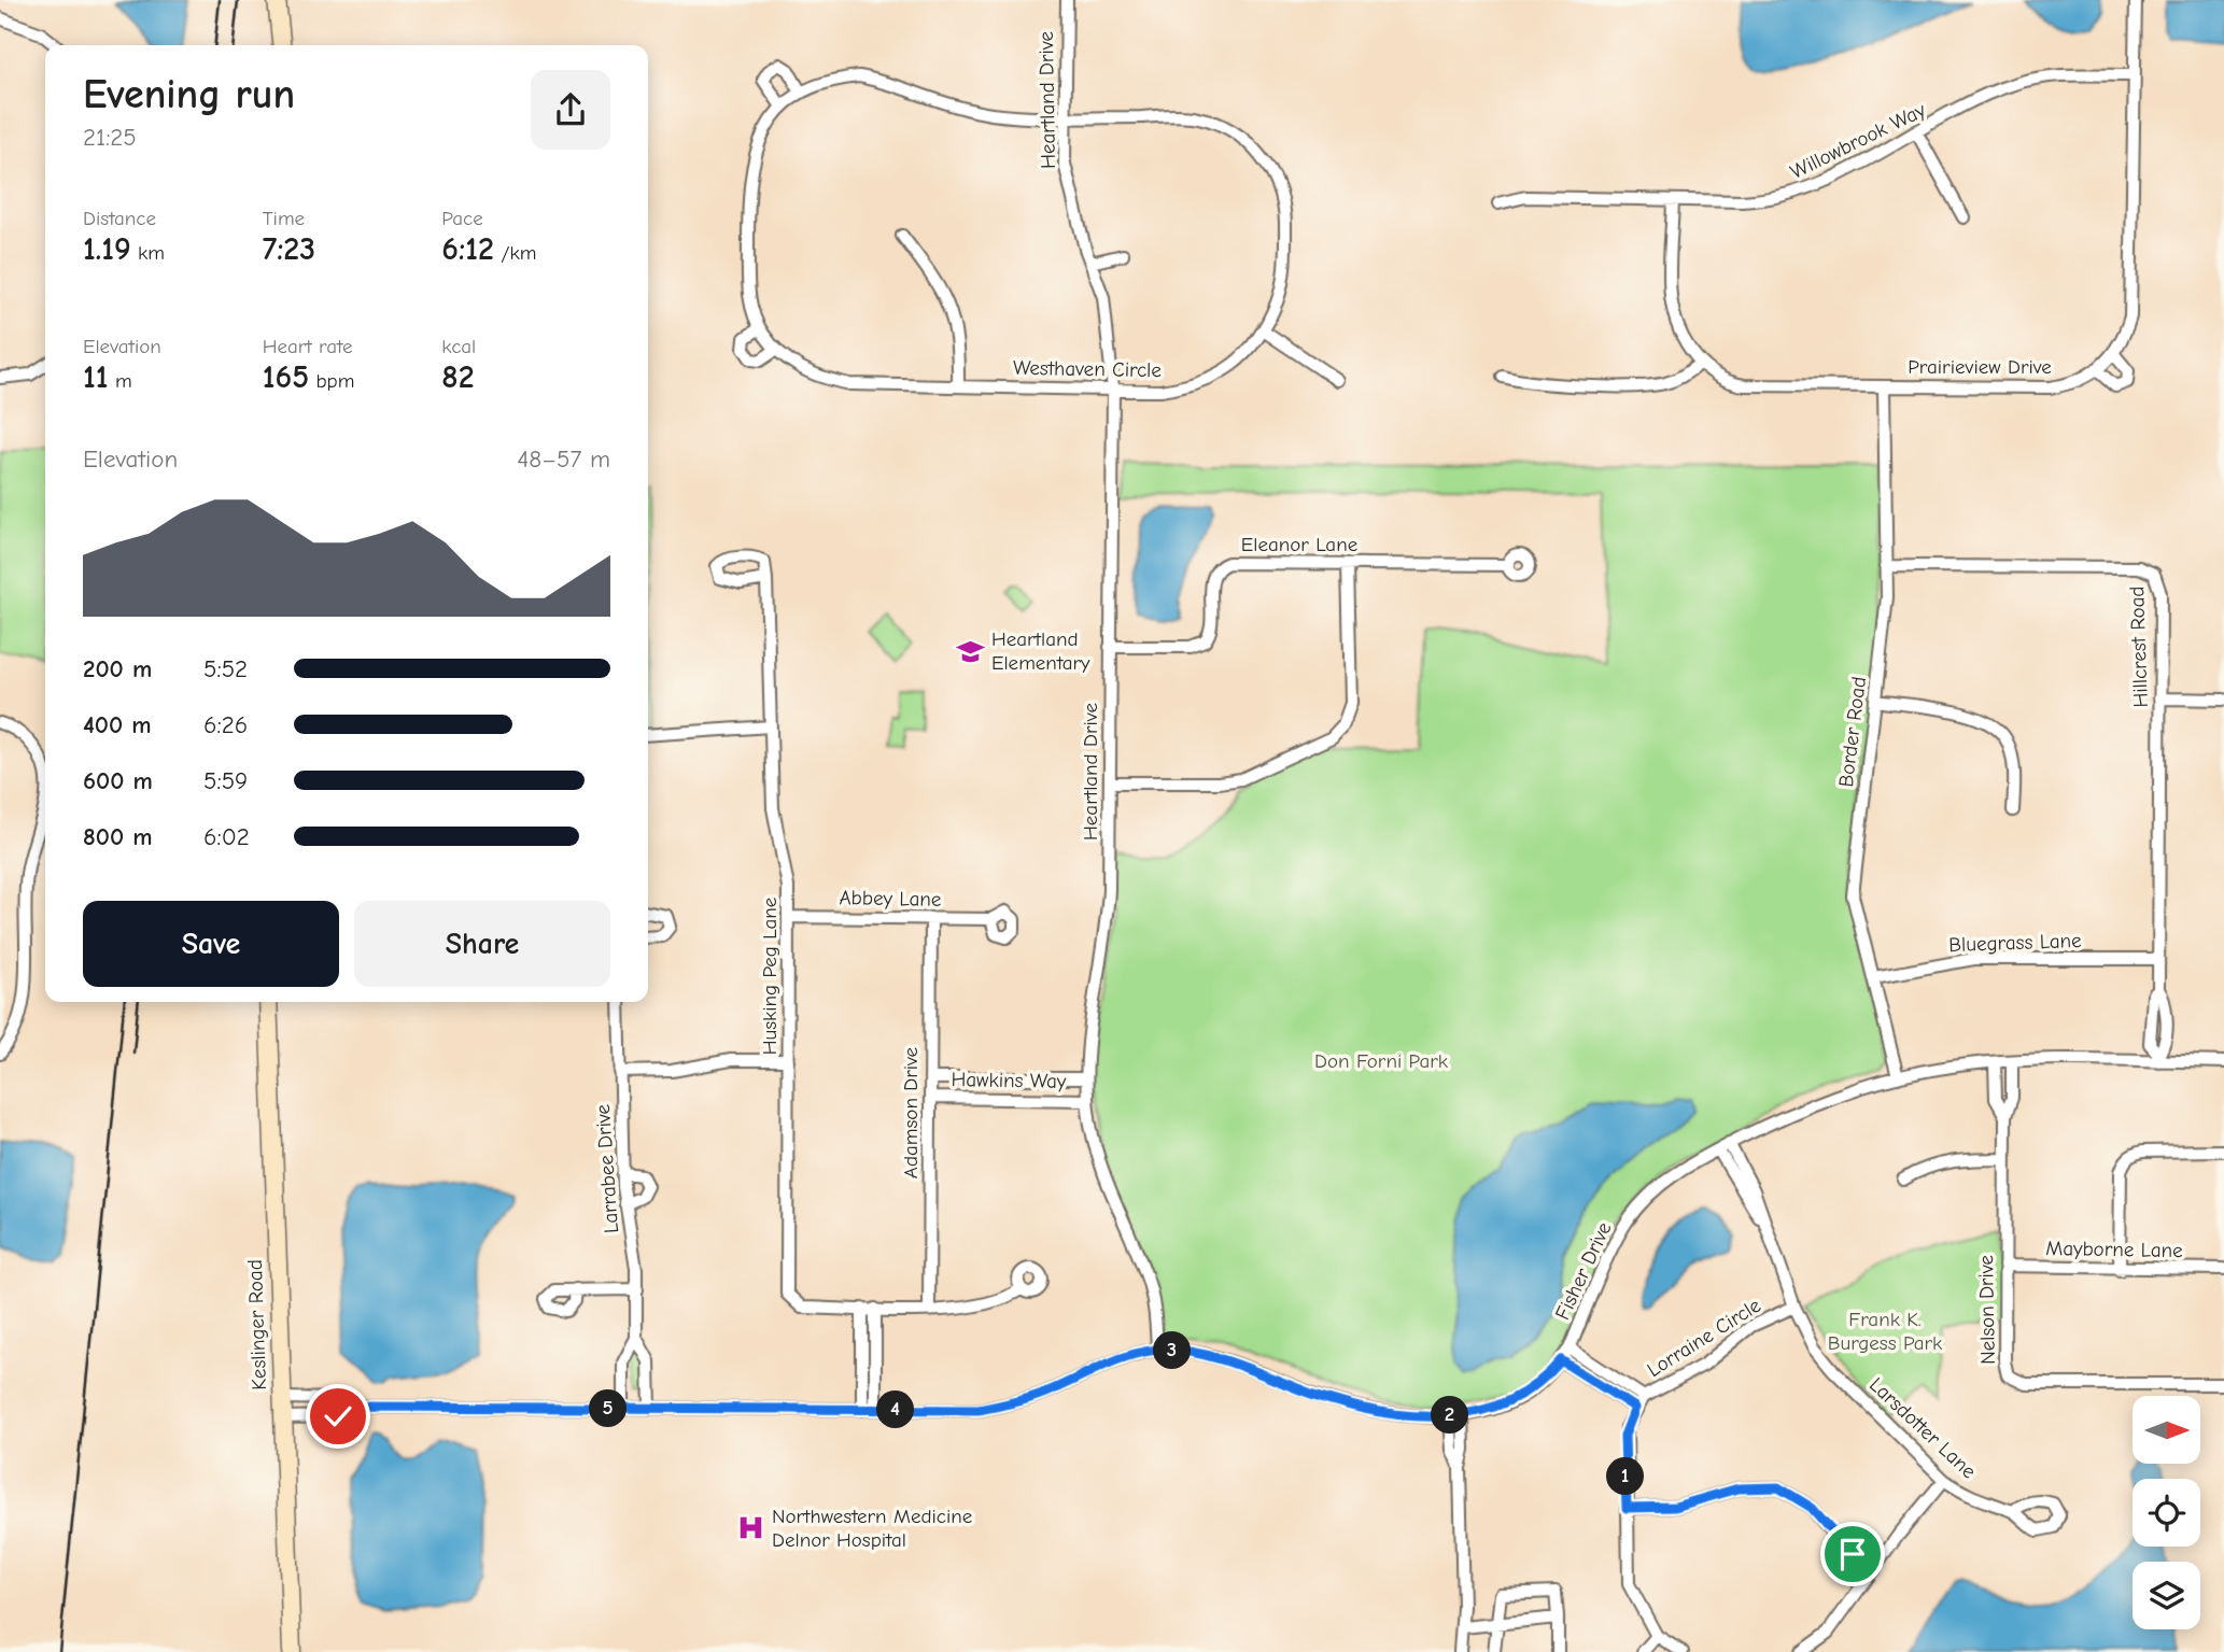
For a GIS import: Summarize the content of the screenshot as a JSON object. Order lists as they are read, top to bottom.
{
  "streets": {
    "main road": ["Keslinger Road"],
    "street": [
      "Heartland Drive",
      "Willowbrook Way",
      "Prairieview Drive",
      "Westhaven Circle",
      "Eleanor Lane",
      "Hillcrest Road",
      "Border Road",
      "Abbey Lane",
      "Bluegrass Lane",
      "Husking Peg Lane",
      "Hawkins Way",
      "Adamson Drive",
      "Larrabee Drive",
      "Mayborne Lane",
      "Fisher Drive",
      "Nelson Drive",
      "Lorraine Circle",
      "Larsdotter Lane"
    ]
  },
  "crossings": [
    ["Heartland Drive", "Westhaven Circle"],
    ["Heartland Drive", "Eleanor Lane"],
    ["Heartland Drive", "Hawkins Way"],
    ["Heartland Drive", "Fisher Drive"],
    ["Willowbrook Way", "Prairieview Drive"],
    ["Prairieview Drive", "Border Road"],
    ["Hillcrest Road", "Border Road"],
    ["Hillcrest Road", "Bluegrass Lane"],
    ["Hillcrest Road", "Fisher Drive"],
    ["Border Road", "Bluegrass Lane"],
    ["Border Road", "Fisher Drive"],
    ["Abbey Lane", "Husking Peg Lane"],
    ["Abbey Lane", "Adamson Drive"],
    ["Husking Peg Lane", "Adamson Drive"],
    ["Hawkins Way", "Adamson Drive"],
    ["Mayborne Lane", "Nelson Drive"],
    ["Fisher Drive", "Nelson Drive"],
    ["Fisher Drive", "Larsdotter Lane"],
    ["Lorraine Circle", "Larsdotter Lane"]
  ],
  "parks": ["Don Forni Park", "Frank K. Burgess Park"],
  "places": {
    "school or university": ["Heartland Elementary"],
    "hospital": ["Northwestern Medicine Delnor Hospital"]
  },
  "north": "right",
  "page": {
    "heading": ["Evening run", "21:25"],
    "stats": [
      ["Distance", "1.19 km"],
      ["Time", "7:23"],
      ["Pace", "6:12 /km"],
      ["Elevation", "11 m"],
      ["Heart rate", "165 bpm"],
      ["kcal", "82"]
    ],
    "chart": ["Elevation", "48–57 m"],
    "list": [
      {
        "name": "200 m",
        "note": "5:52"
      },
      {
        "name": "400 m",
        "note": "6:26"
      },
      {
        "name": "600 m",
        "note": "5:59"
      },
      {
        "name": "800 m",
        "note": "6:02"
      }
    ],
    "buttons": ["Save", "Share"],
    "pins": [
      "3",
      "5",
      "4",
      "2",
      "1"
    ]
  }
}
